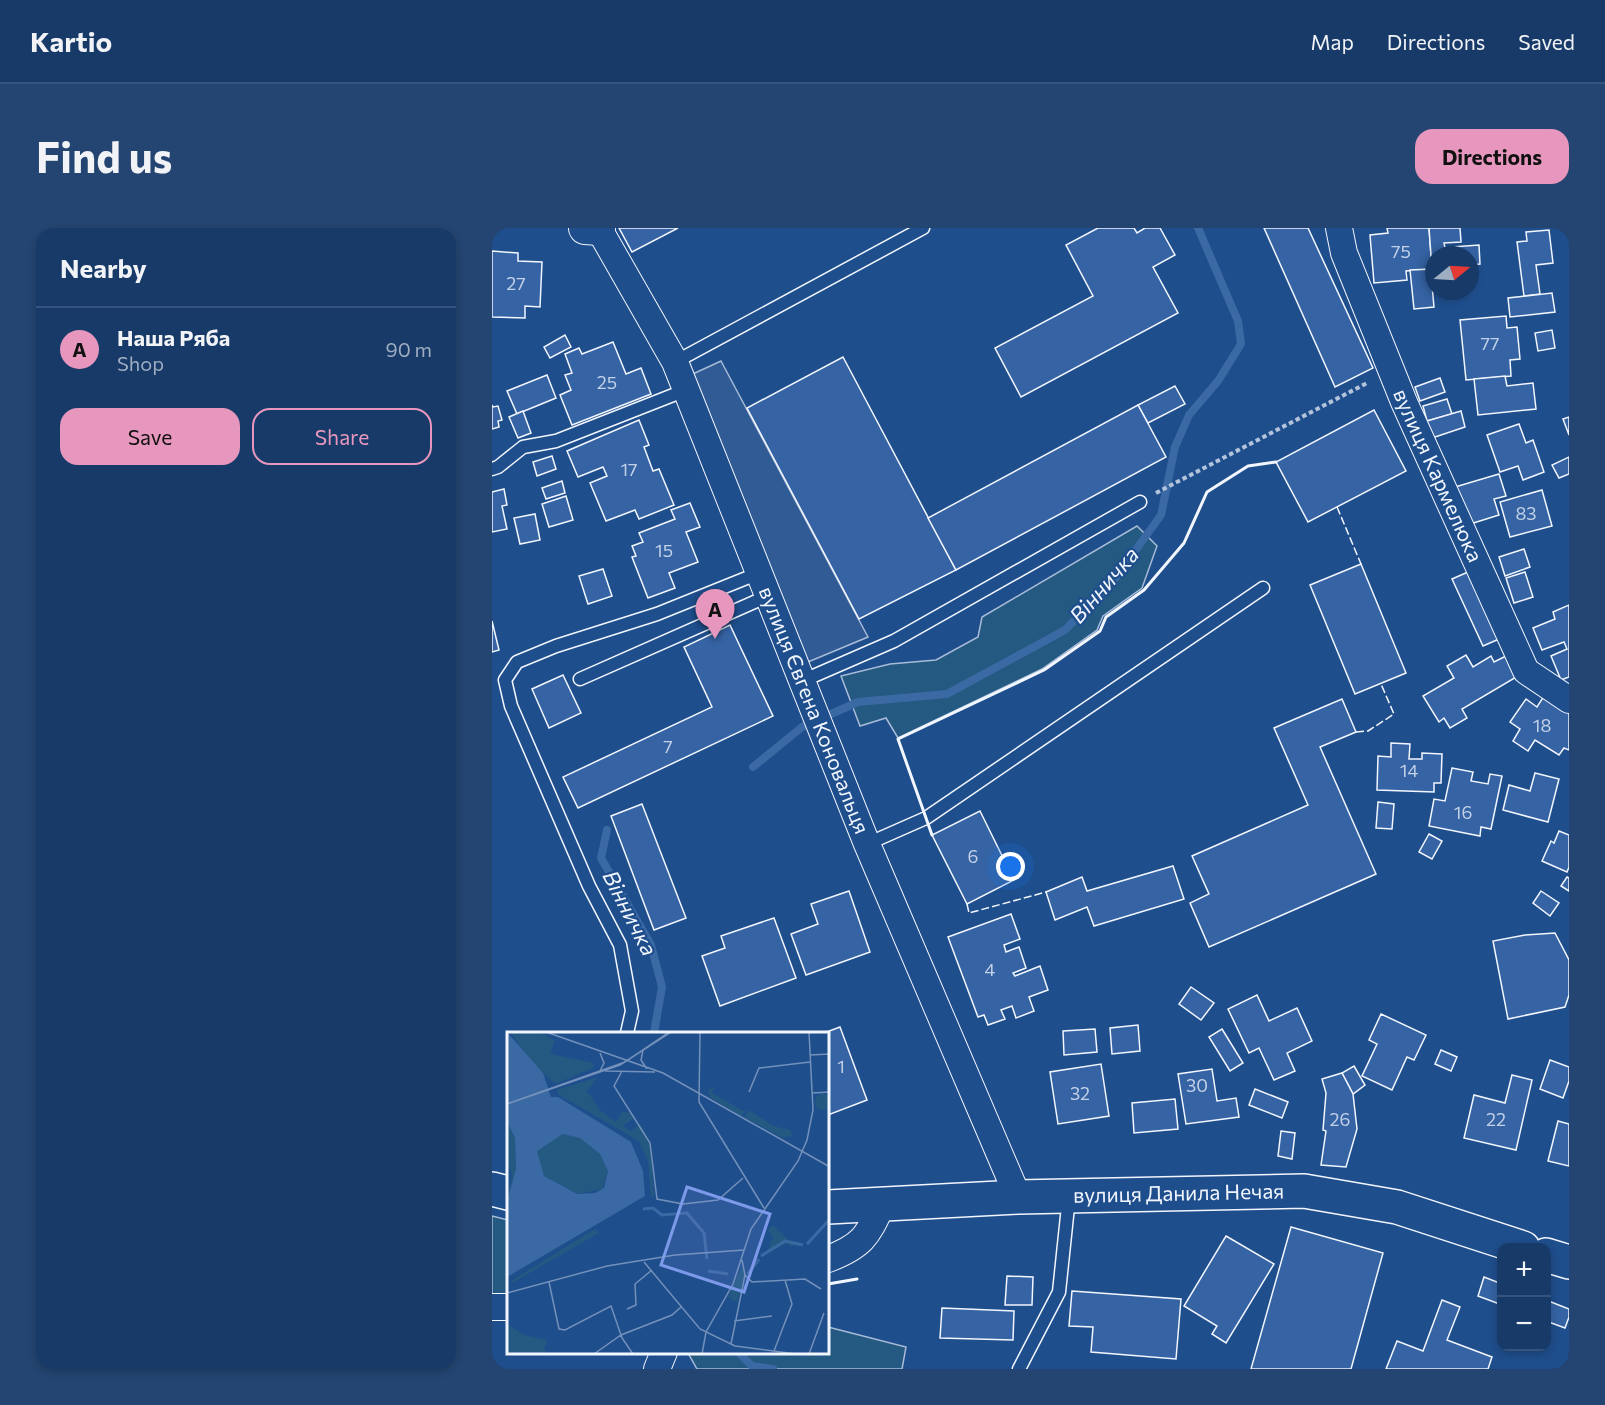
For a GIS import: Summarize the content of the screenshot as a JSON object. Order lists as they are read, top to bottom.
{
  "streets": {
    "main road": ["вулиця Данила Нечая"],
    "street": ["вулиця Кармелюка", "вулиця Євгена Коновальця"]
  },
  "crossings": [
    ["вулиця Євгена Коновальця", "вулиця Данила Нечая"]
  ],
  "water": ["Вінничка"],
  "house_numbers": [
    "75",
    "27",
    "77",
    "25",
    "17",
    "83",
    "15",
    "18",
    "7",
    "14",
    "16",
    "6",
    "4",
    "1",
    "30",
    "32",
    "26",
    "22"
  ],
  "north": "right",
  "page": {
    "header": "Kartio",
    "nav": ["Map", "Directions", "Saved"],
    "buttons": [
      "Directions",
      ["Save", "Share"]
    ],
    "title": "Find us",
    "heading": "Nearby",
    "list": [
      {
        "mark": "A",
        "name": "Наша Ряба",
        "note": "Shop",
        "value": "90 m"
      }
    ],
    "pins": "A",
    "map_buttons": ["+", "−"]
  }
}
